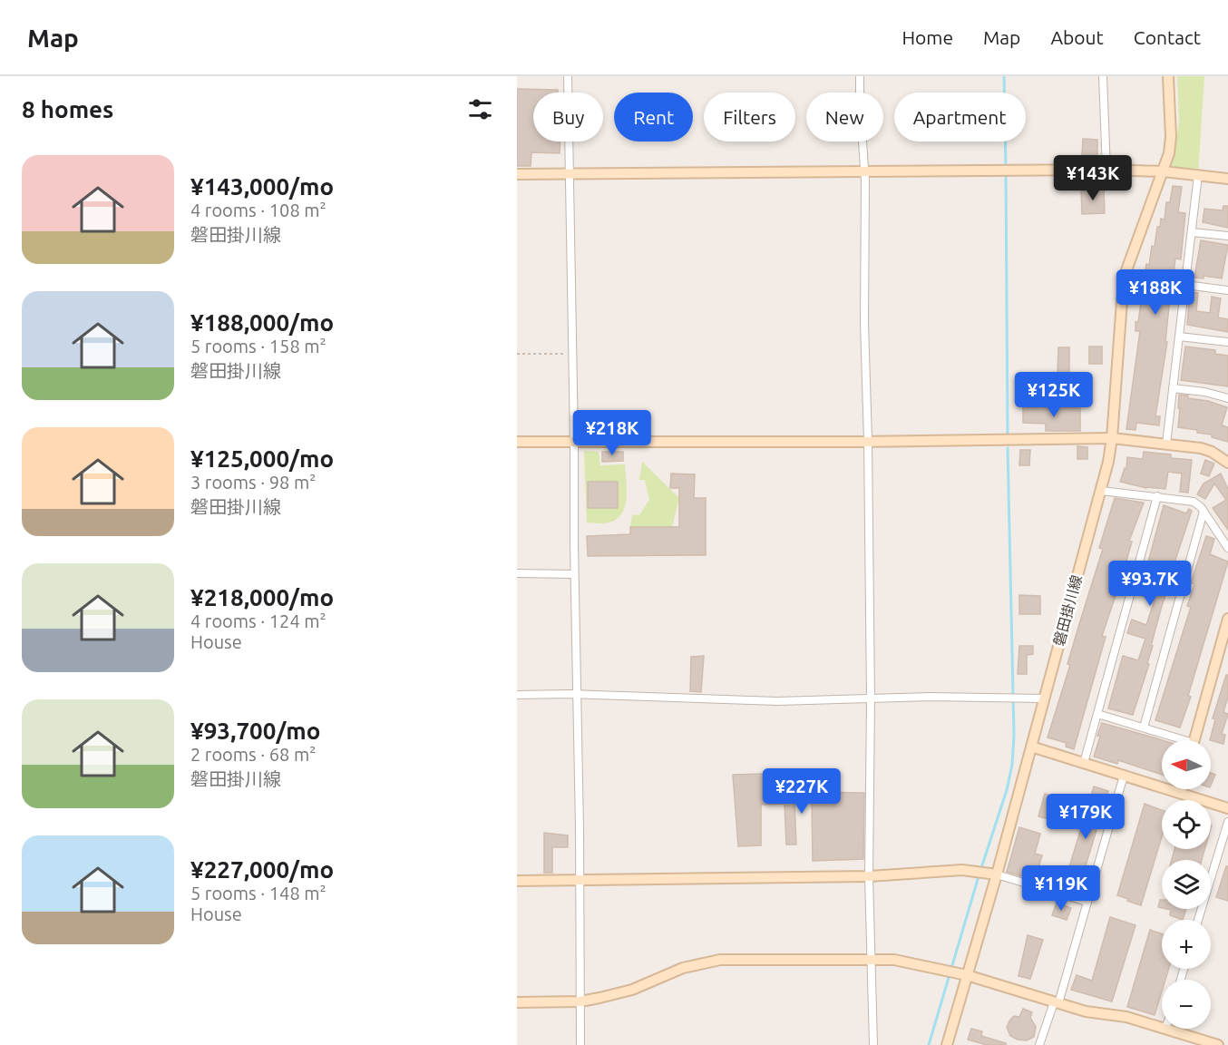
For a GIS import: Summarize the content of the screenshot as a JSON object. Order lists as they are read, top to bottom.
{
  "streets": {
    "street": ["磐田掛川線"]
  },
  "north": "left",
  "page": {
    "header": "Map",
    "nav": [
      "Home",
      "Map",
      "About",
      "Contact"
    ],
    "heading": "8 homes",
    "chip": [
      "Buy",
      "Rent",
      "Filters",
      "New",
      "Apartment"
    ],
    "list": [
      {
        "name": "¥143,000/mo",
        "note": "4 rooms · 108 m² · 磐田掛川線"
      },
      {
        "name": "¥188,000/mo",
        "note": "5 rooms · 158 m² · 磐田掛川線"
      },
      {
        "name": "¥125,000/mo",
        "note": "3 rooms · 98 m² · 磐田掛川線"
      },
      {
        "name": "¥218,000/mo",
        "note": "4 rooms · 124 m² · House"
      },
      {
        "name": "¥93,700/mo",
        "note": "2 rooms · 68 m² · 磐田掛川線"
      },
      {
        "name": "¥227,000/mo",
        "note": "5 rooms · 148 m² · House"
      }
    ],
    "price": [
      "¥143K",
      "¥188K",
      "¥125K",
      "¥218K",
      "¥93.7K",
      "¥227K",
      "¥179K",
      "¥119K"
    ],
    "map_buttons": ["+", "−"]
  }
}
